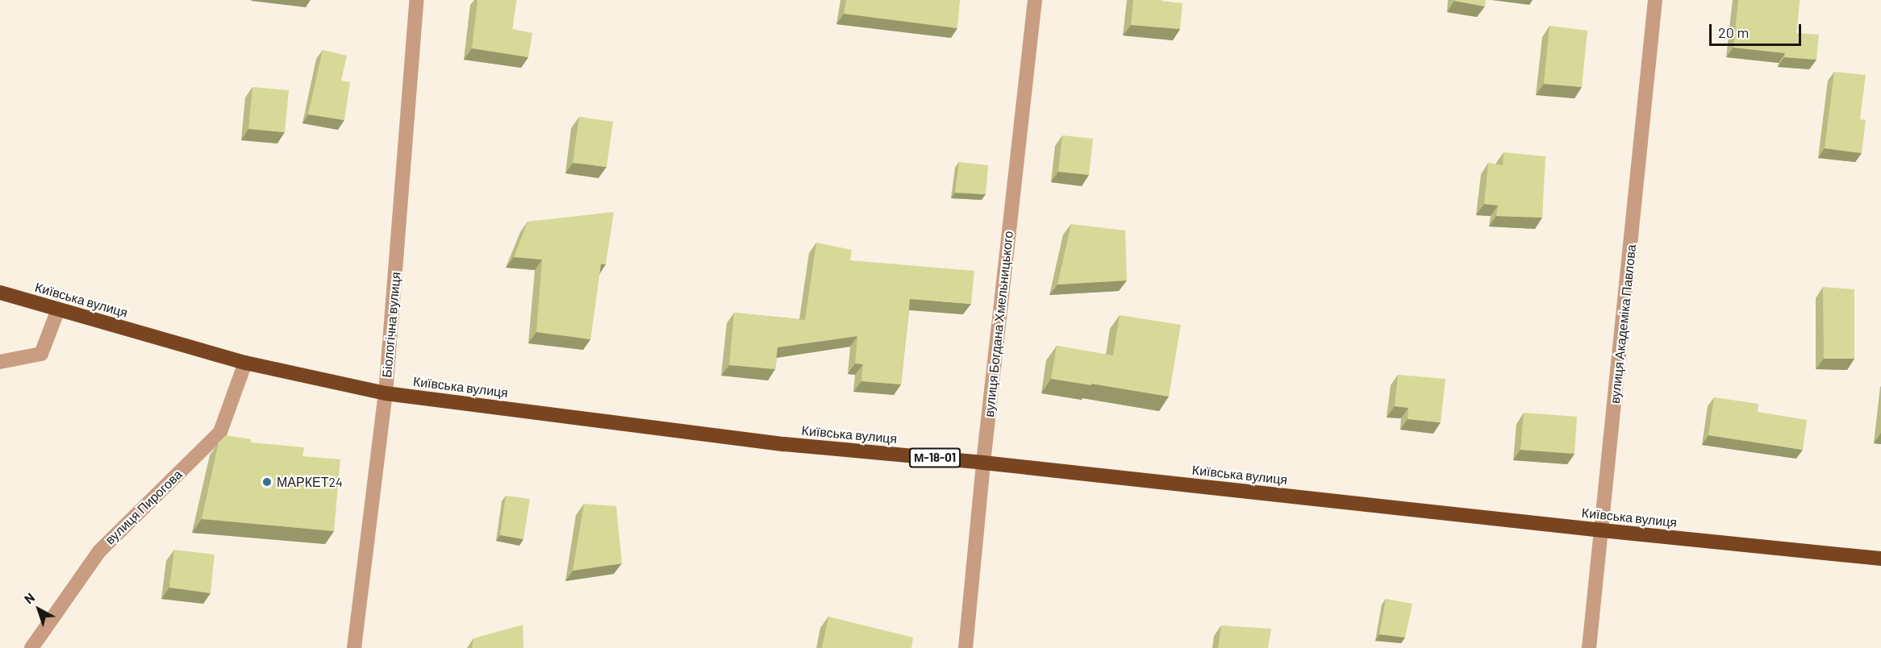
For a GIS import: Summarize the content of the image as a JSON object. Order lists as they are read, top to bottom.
{
  "streets": {
    "highway": ["Київська вулиця", "М-18-01"],
    "street": [
      "вулиця Богдана Хмельницького",
      "вулиця Академіка Павлова",
      "Біологічна вулиця",
      "вулиця Пирогова"
    ]
  },
  "crossings": [
    ["Київська вулиця", "вулиця Богдана Хмельницького"],
    ["Київська вулиця", "вулиця Академіка Павлова"],
    ["Київська вулиця", "Біологічна вулиця"],
    ["Київська вулиця", "вулиця Пирогова"]
  ],
  "places": ["МАРКЕТ24"],
  "scale_bar": "20 m",
  "north": "top left"
}
